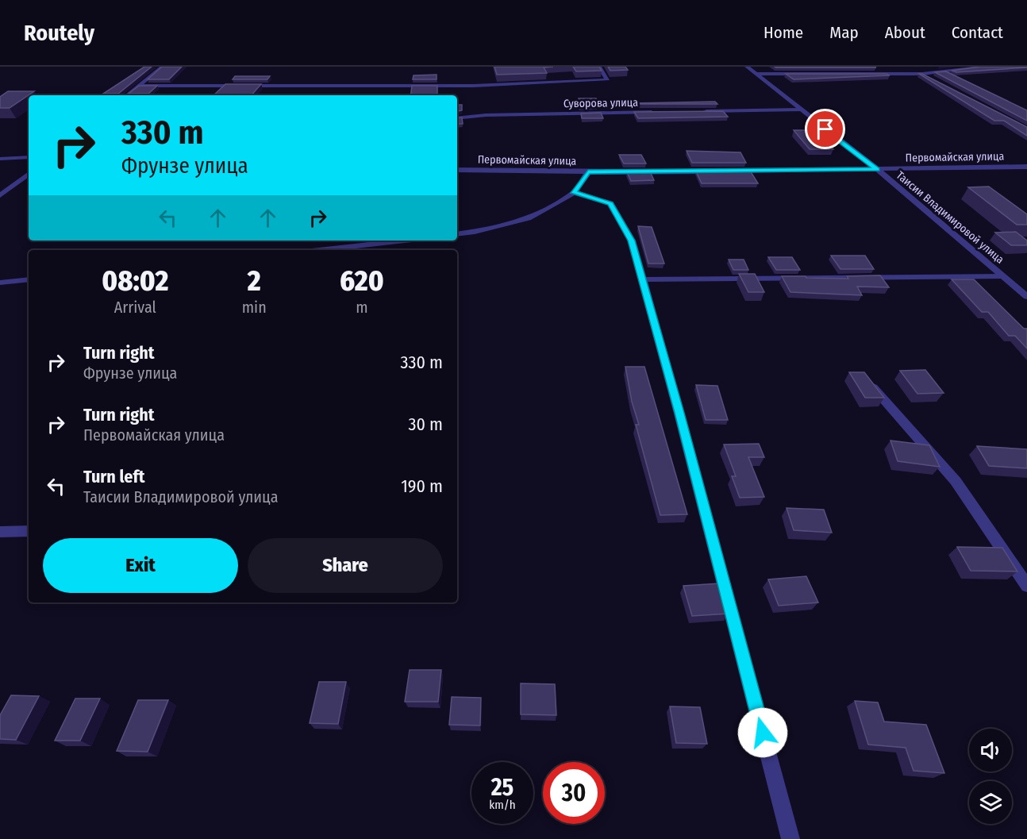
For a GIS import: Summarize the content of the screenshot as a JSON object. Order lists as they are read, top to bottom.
{
  "streets": {
    "street": ["Суворова улица", "Первомайская улица", "Таисии Владимировой улица"]
  },
  "crossings": [
    ["Первомайская улица", "Таисии Владимировой улица"]
  ],
  "page": {
    "header": "Routely",
    "nav": [
      "Home",
      "Map",
      "About",
      "Contact"
    ],
    "turn": ["330 m", "Фрунзе улица"],
    "eta": [
      "08:02",
      "Arrival",
      "2",
      "min",
      "620",
      "m"
    ],
    "list": [
      {
        "name": "Turn right",
        "note": "Фрунзе улица",
        "value": "330 m"
      },
      {
        "name": "Turn right",
        "note": "Первомайская улица",
        "value": "30 m"
      },
      {
        "name": "Turn left",
        "note": "Таисии Владимировой улица",
        "value": "190 m"
      }
    ],
    "buttons": ["Exit", "Share"],
    "speed": "25 km/h",
    "limit": "30"
  }
}
